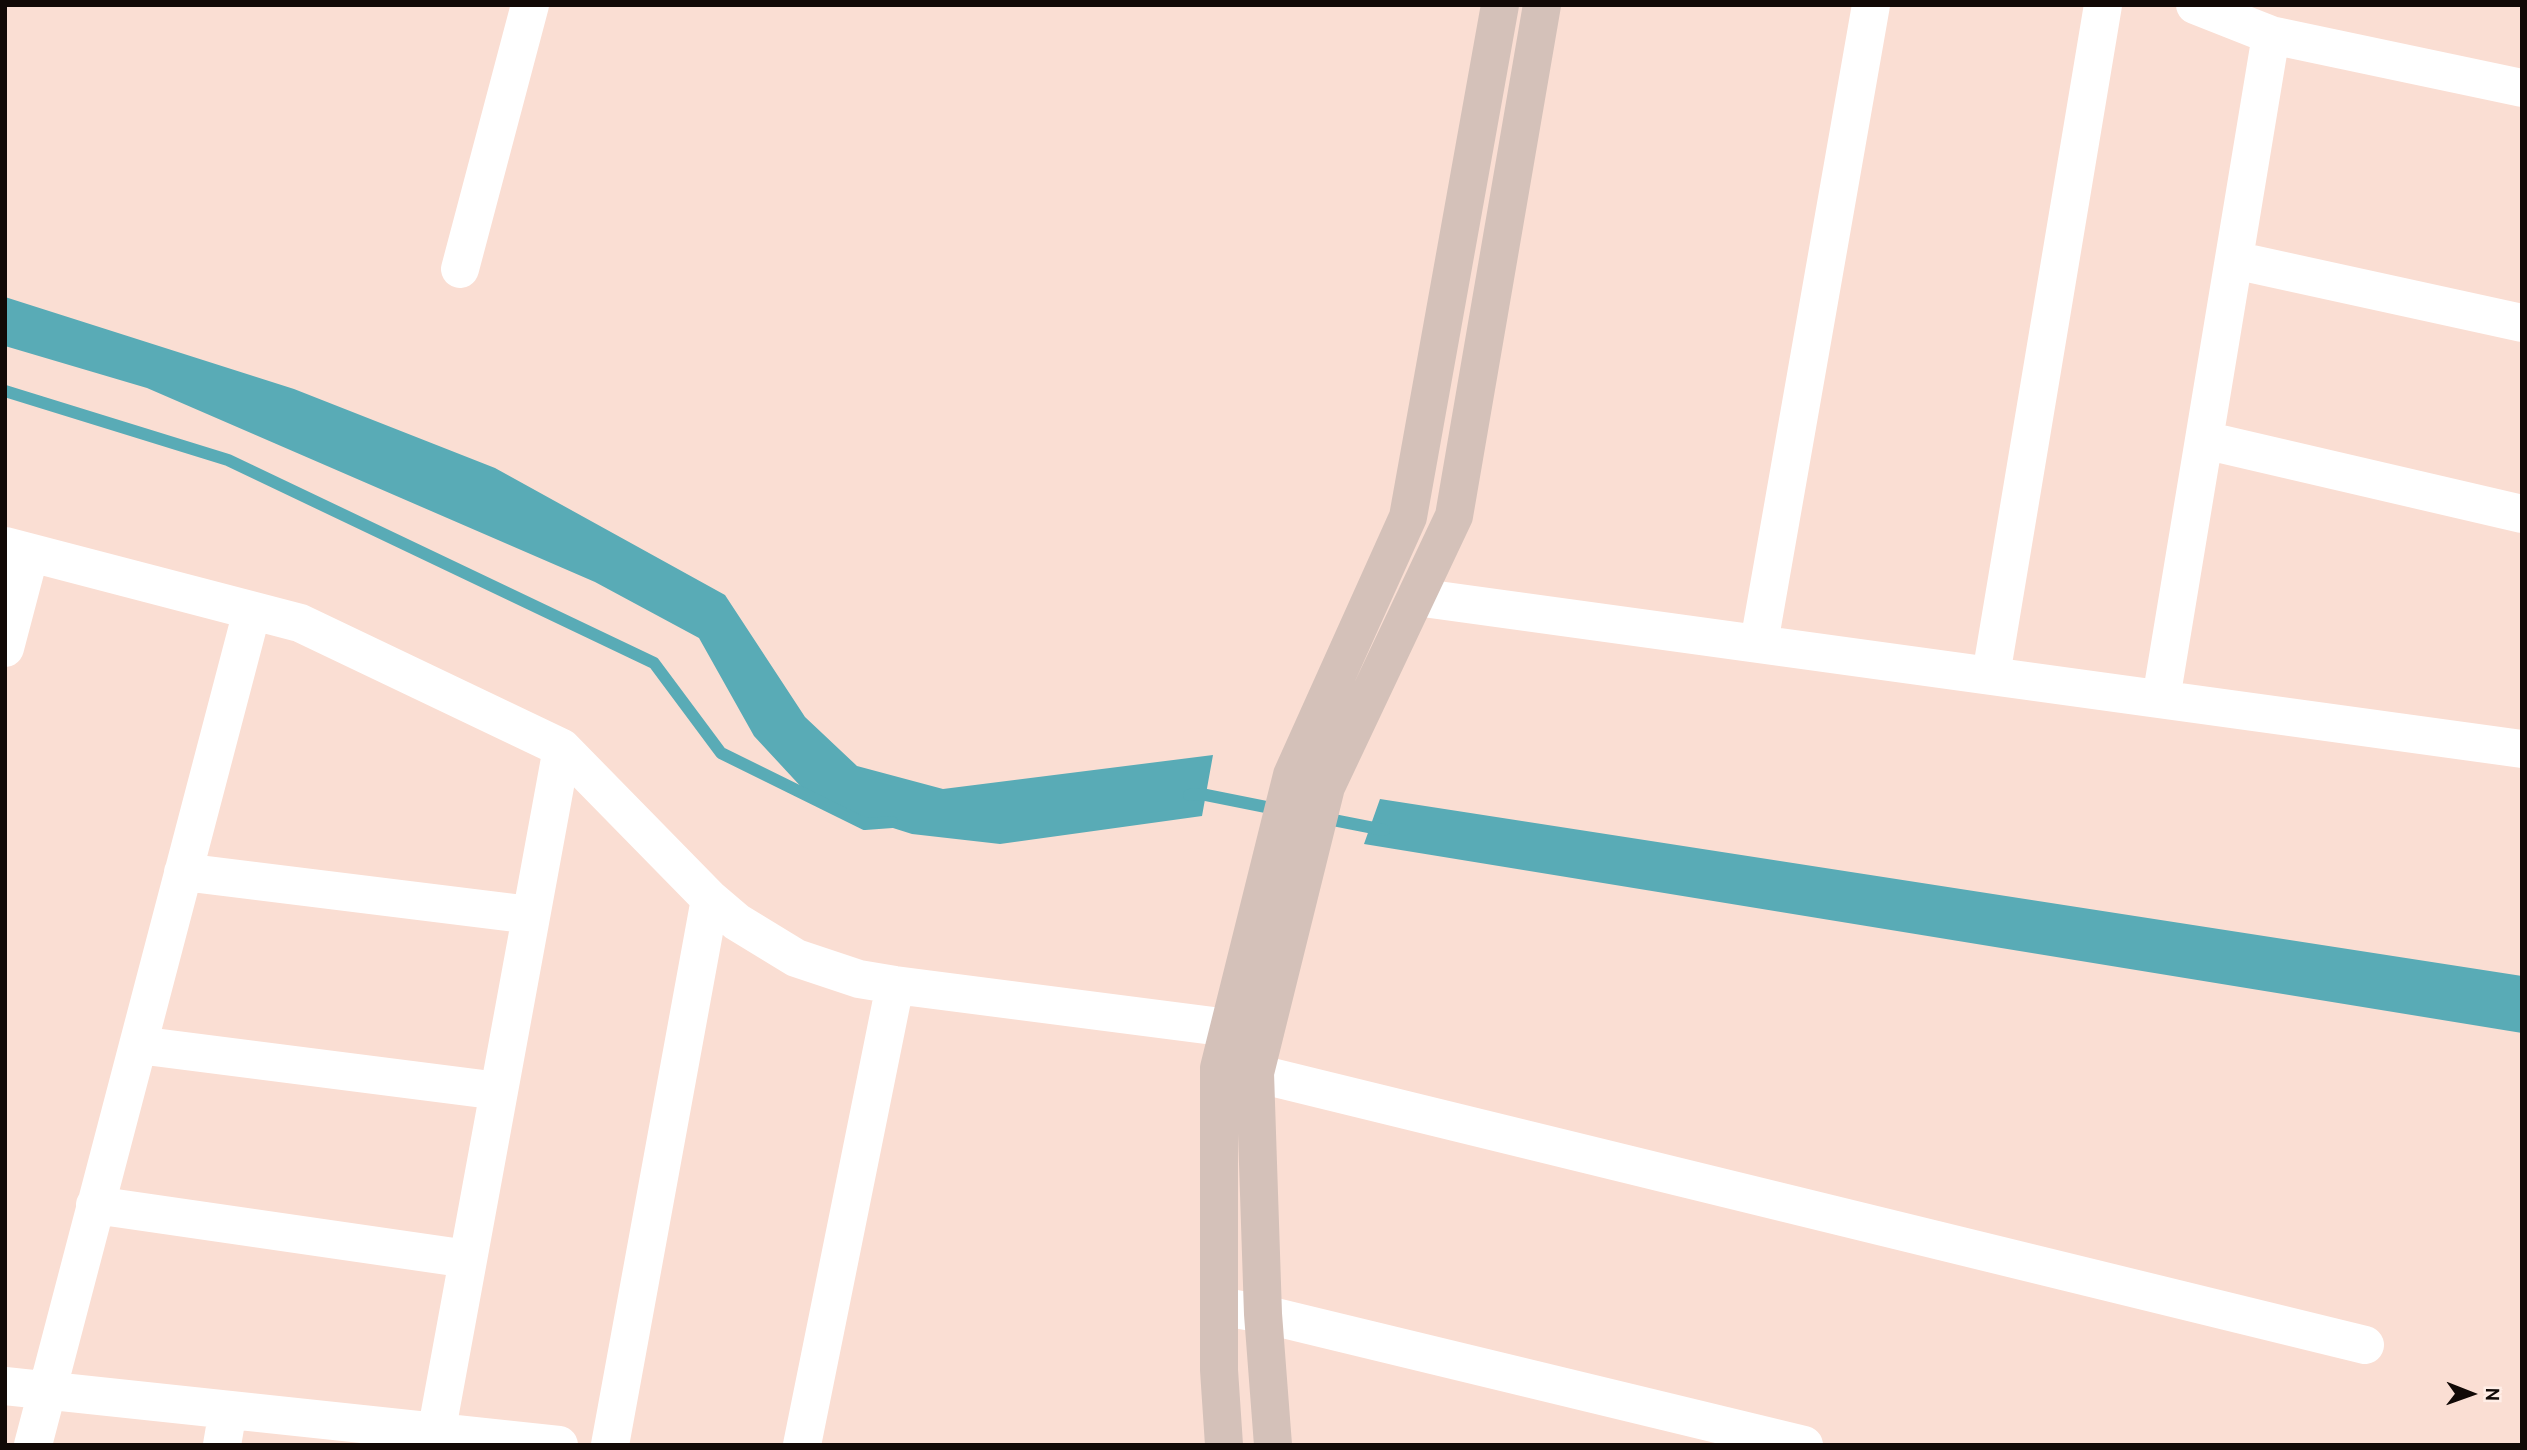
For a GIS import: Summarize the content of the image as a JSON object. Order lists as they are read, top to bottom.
{
  "north": "right"
}
